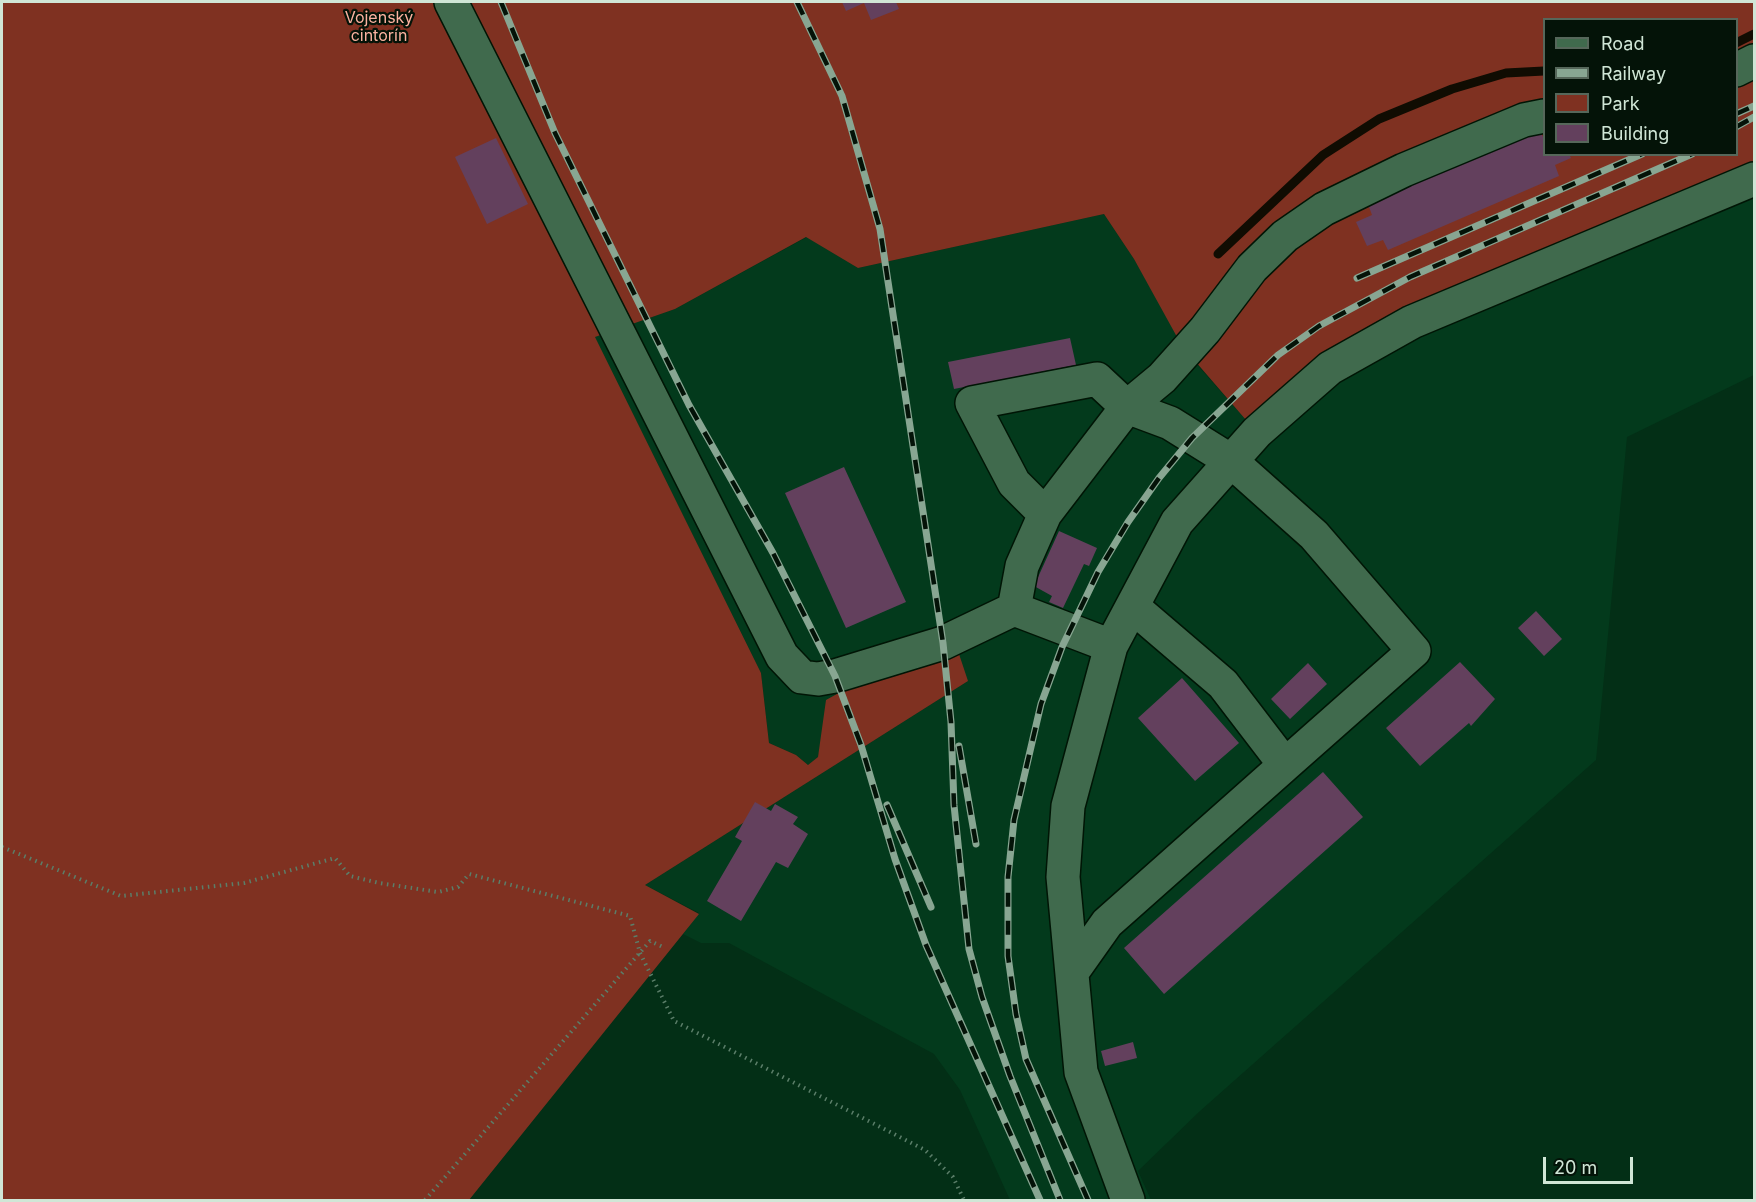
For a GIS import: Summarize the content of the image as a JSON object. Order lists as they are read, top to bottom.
{
  "parks": ["Vojenský cintorín"],
  "legend": [
    "Road",
    "Railway",
    "Park",
    "Building"
  ],
  "scale_bar": "20 m"
}
